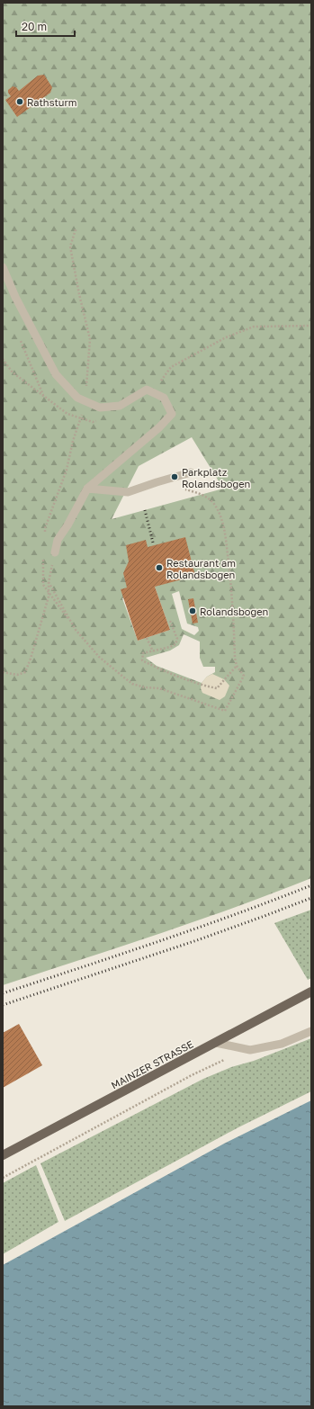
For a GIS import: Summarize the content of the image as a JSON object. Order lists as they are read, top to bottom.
{
  "streets": {
    "main road": ["MAINZER STRASSE"]
  },
  "places": [
    "Rathsturm",
    "Parkplatz Rolandsbogen",
    "Restaurant am Rolandsbogen",
    "Rolandsbogen"
  ],
  "scale_bar": "20 m"
}
